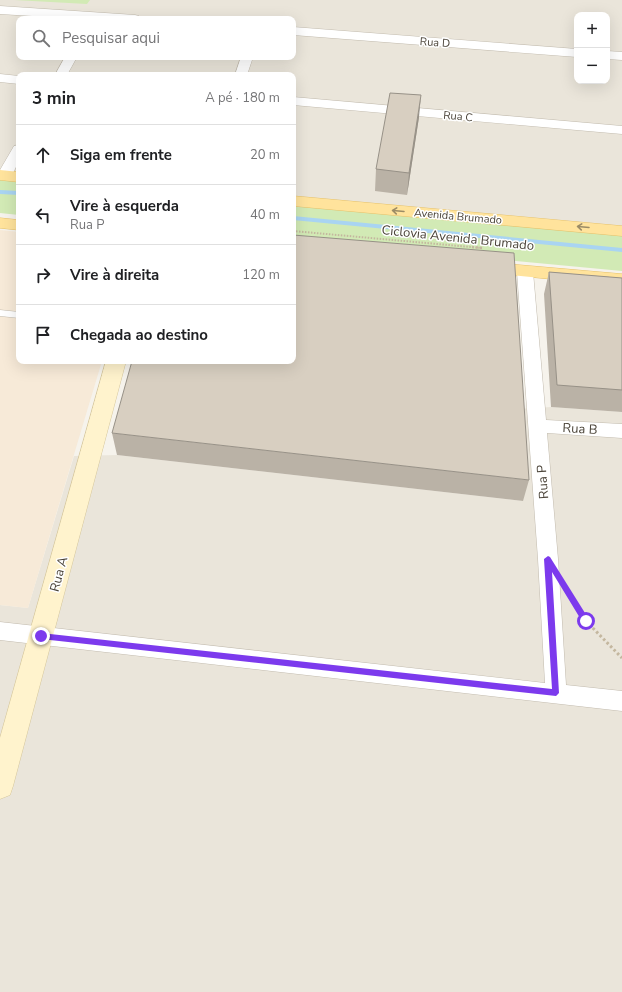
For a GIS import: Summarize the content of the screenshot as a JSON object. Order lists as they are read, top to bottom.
{
  "streets": {
    "main road": ["Avenida Brumado"],
    "street": [
      "Rua D",
      "Rua C",
      "Rua B",
      "Rua P",
      "Rua A"
    ],
    "path": ["Ciclovia Avenida Brumado"]
  },
  "crossings": [
    ["Rua B", "Rua P"]
  ],
  "page": {
    "map_buttons": ["+", "−"],
    "search": "Pesquisar aqui",
    "heading": ["3 min", "A pé · 180 m"],
    "list": [
      ["Siga em frente", "20 m"],
      ["Vire à esquerda", "Rua P", "40 m"],
      ["Vire à direita", "120 m"],
      "Chegada ao destino"
    ]
  }
}
